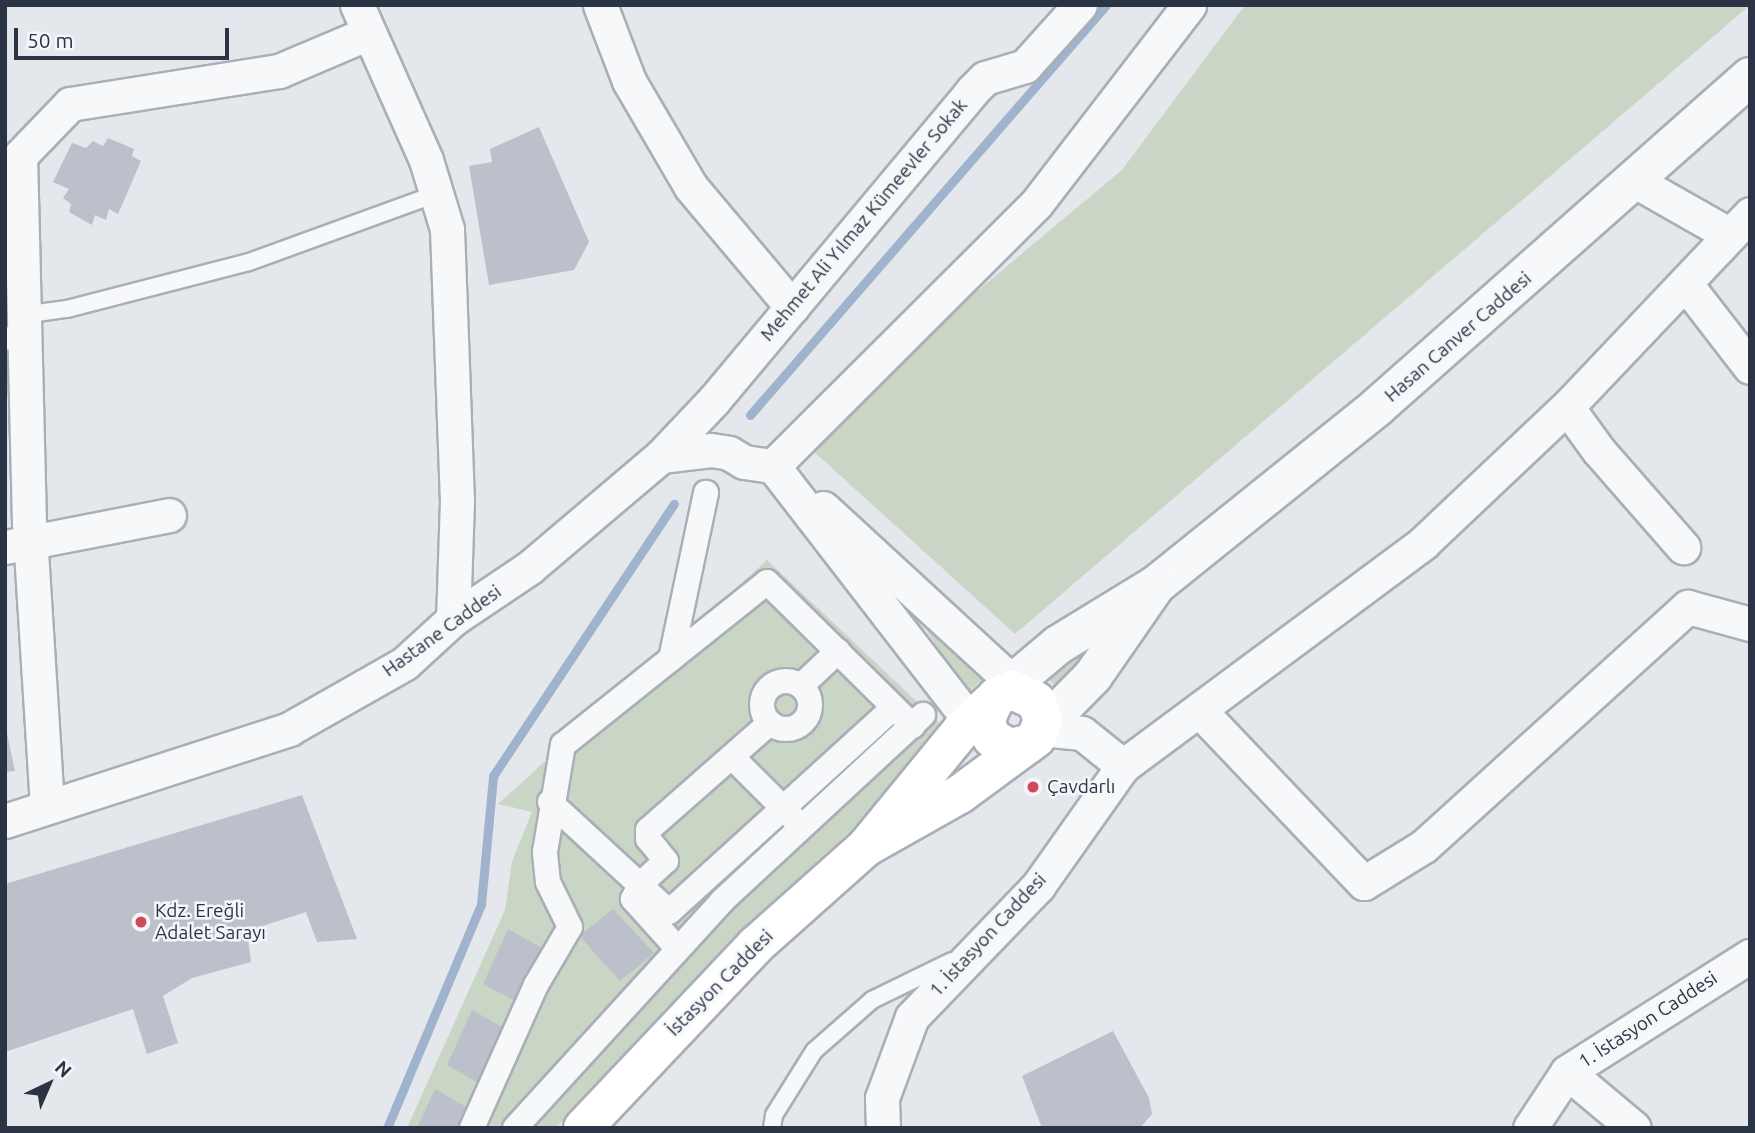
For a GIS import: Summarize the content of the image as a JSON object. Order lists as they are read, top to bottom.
{
  "streets": {
    "main road": ["İstasyon Caddesi"],
    "street": [
      "Mehmet Ali Yılmaz Kümeevler Sokak",
      "Hasan Canver Caddesi",
      "Hastane Caddesi",
      "1. İstasyon Caddesi"
    ]
  },
  "crossings": [
    ["Mehmet Ali Yılmaz Kümeevler Sokak", "Hastane Caddesi"],
    ["Hasan Canver Caddesi", "İstasyon Caddesi"]
  ],
  "places": ["Çavdarlı", "Kdz. Ereğli Adalet Sarayı"],
  "scale_bar": "50 m",
  "north": "top right"
}
